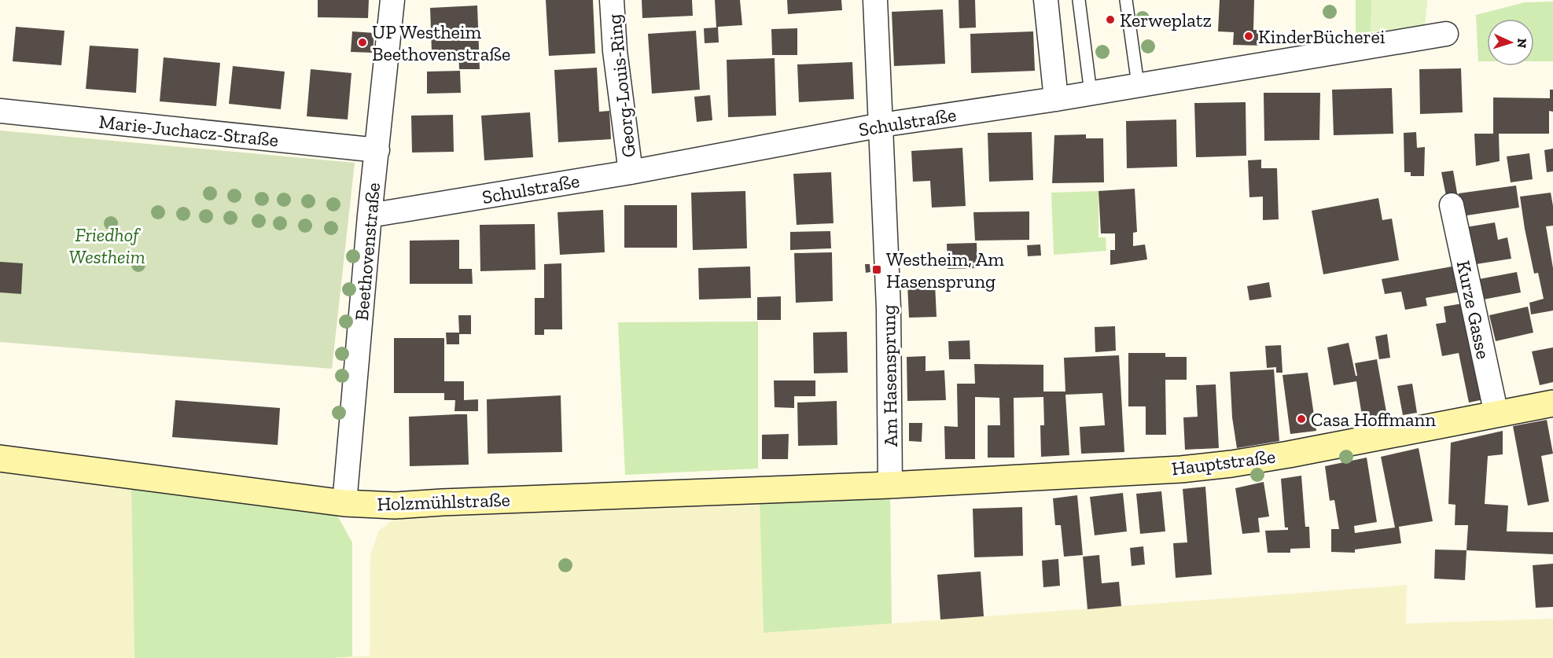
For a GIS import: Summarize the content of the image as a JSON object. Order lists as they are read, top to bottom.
{
  "streets": {
    "main road": ["Hauptstraße", "Holzmühlstraße"],
    "street": [
      "Georg-Louis-Ring",
      "Schulstraße",
      "Marie-Juchacz-Straße",
      "Beethovenstraße",
      "Kurze Gasse",
      "Am Hasensprung"
    ]
  },
  "crossings": [
    ["Georg-Louis-Ring", "Schulstraße"],
    ["Schulstraße", "Beethovenstraße"],
    ["Schulstraße", "Am Hasensprung"],
    ["Marie-Juchacz-Straße", "Beethovenstraße"],
    ["Beethovenstraße", "Holzmühlstraße"],
    ["Kurze Gasse", "Hauptstraße"],
    ["Am Hasensprung", "Hauptstraße"],
    ["Am Hasensprung", "Holzmühlstraße"],
    ["Hauptstraße", "Holzmühlstraße"]
  ],
  "parks": ["Friedhof Westheim"],
  "places": {
    "other": [
      "Kerweplatz",
      "KinderBücherei",
      "UP Westheim Beethovenstraße",
      "Casa Hoffmann"
    ],
    "transit": ["Westheim, Am Hasensprung"]
  },
  "north": "right"
}
